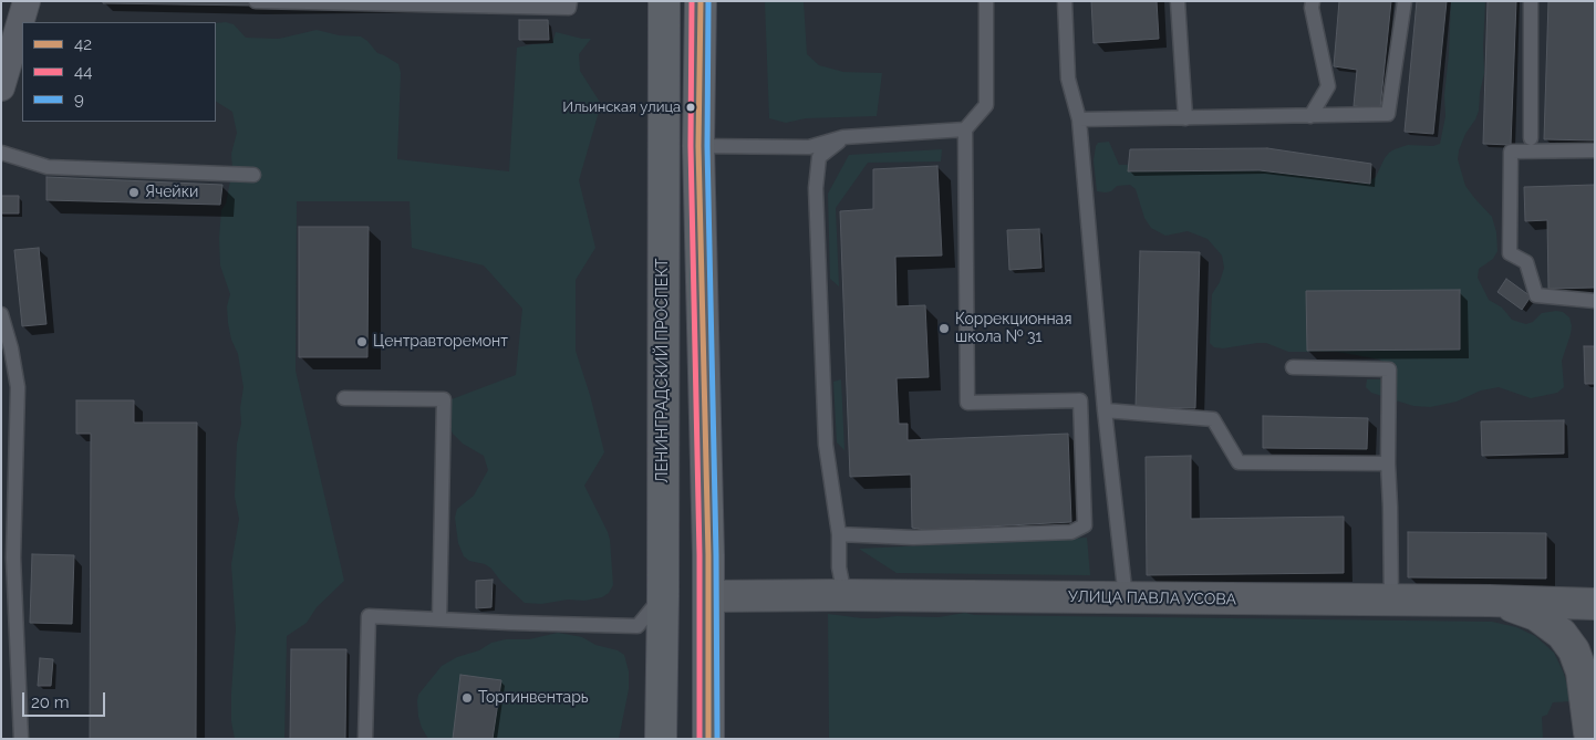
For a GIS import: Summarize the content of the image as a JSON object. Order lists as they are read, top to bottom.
{
  "streets": {
    "main road": ["ЛЕНИНГРАДСКИЙ ПРОСПЕКТ"],
    "street": ["УЛИЦА ПАВЛА УСОВА"]
  },
  "places": [
    "Ильинская улица",
    "Ячейки",
    "Коррекционная школа № 31",
    "Центравторемонт",
    "Торгинвентарь"
  ],
  "lines": ["transit line 42", "transit line 44", "transit line 9"],
  "legend": ["42", "44", "9"],
  "scale_bar": "20 m"
}
